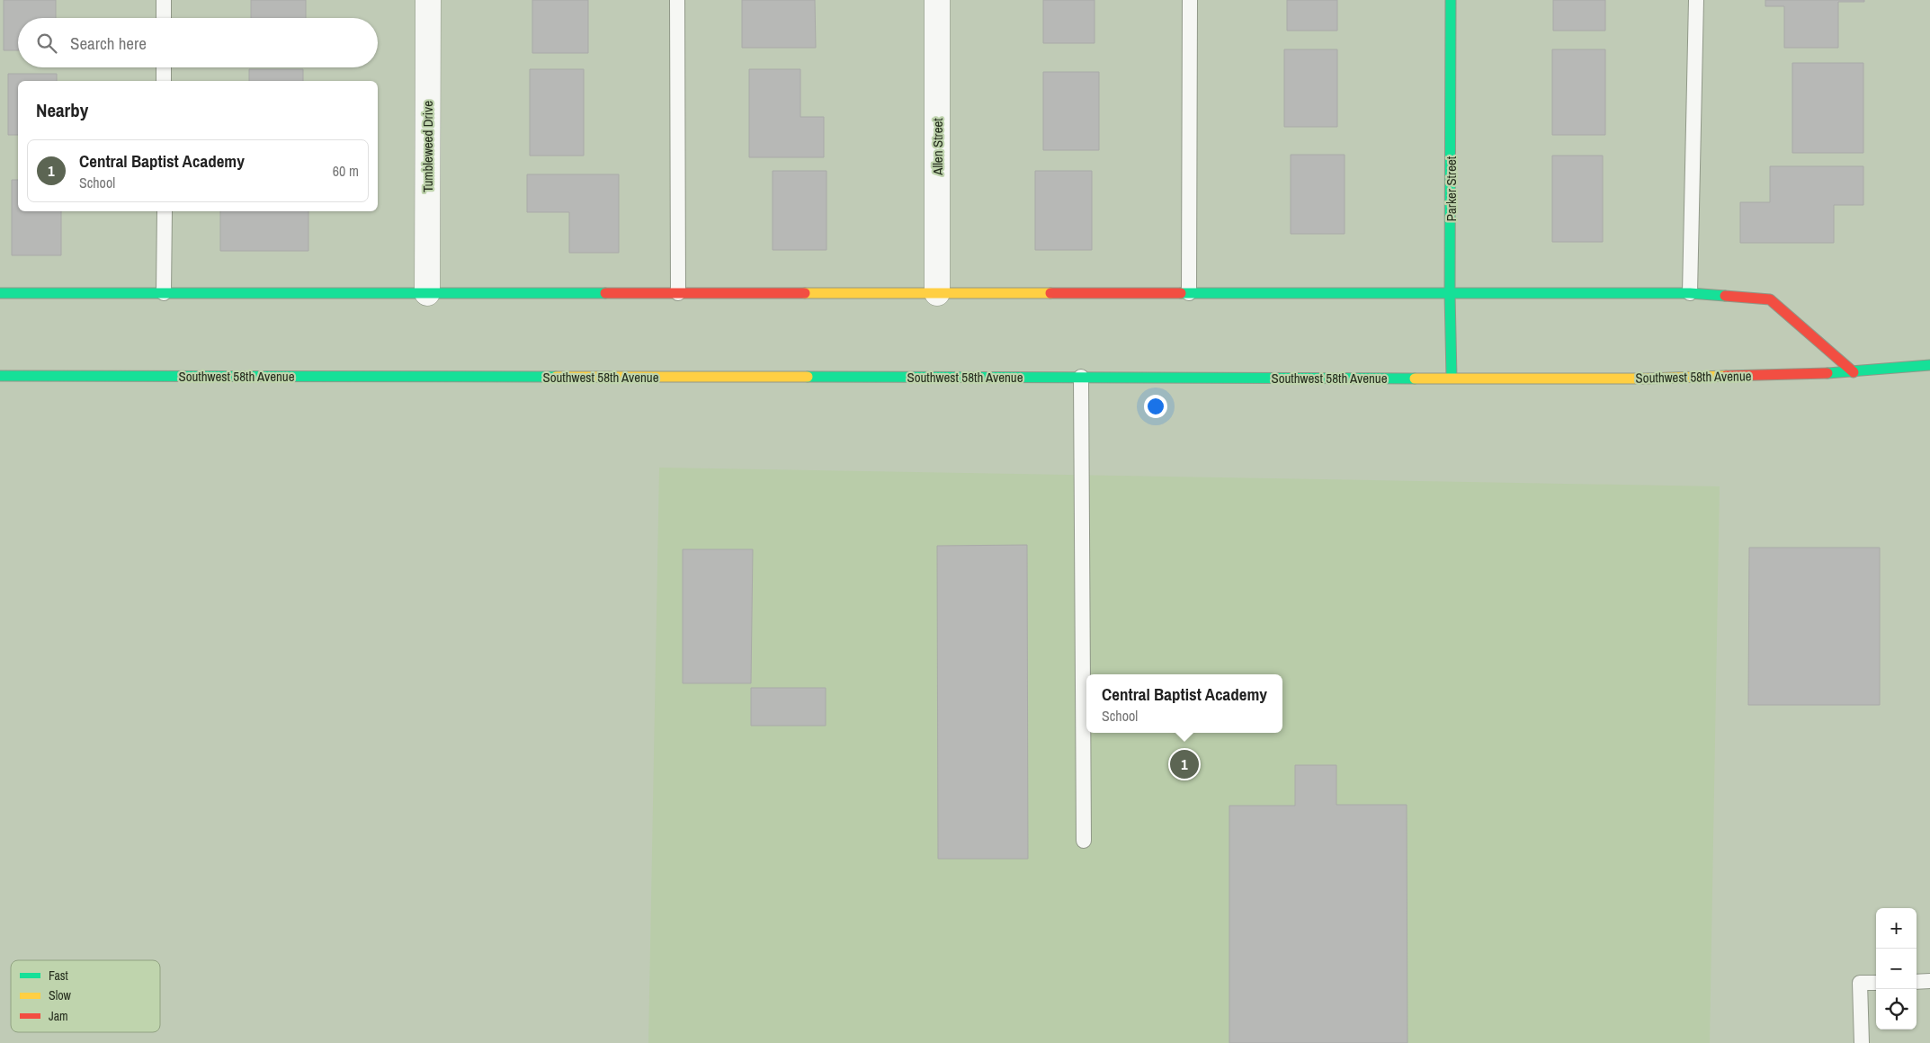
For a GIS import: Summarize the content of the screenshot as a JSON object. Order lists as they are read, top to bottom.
{
  "streets": {
    "main road": ["Parker Street", "Southwest 58th Avenue"],
    "street": ["Tumbleweed Drive", "Allen Street"]
  },
  "crossings": [
    ["Parker Street", "Southwest 58th Avenue"]
  ],
  "legend": ["Fast", "Slow", "Jam"],
  "page": {
    "search": "Search here",
    "heading": "Nearby",
    "list": [
      {
        "mark": "1",
        "name": "Central Baptist Academy",
        "note": "School",
        "value": "60 m"
      }
    ],
    "popup": ["Central Baptist Academy", "School"],
    "pins": "1",
    "map_buttons": ["+", "−"]
  }
}
